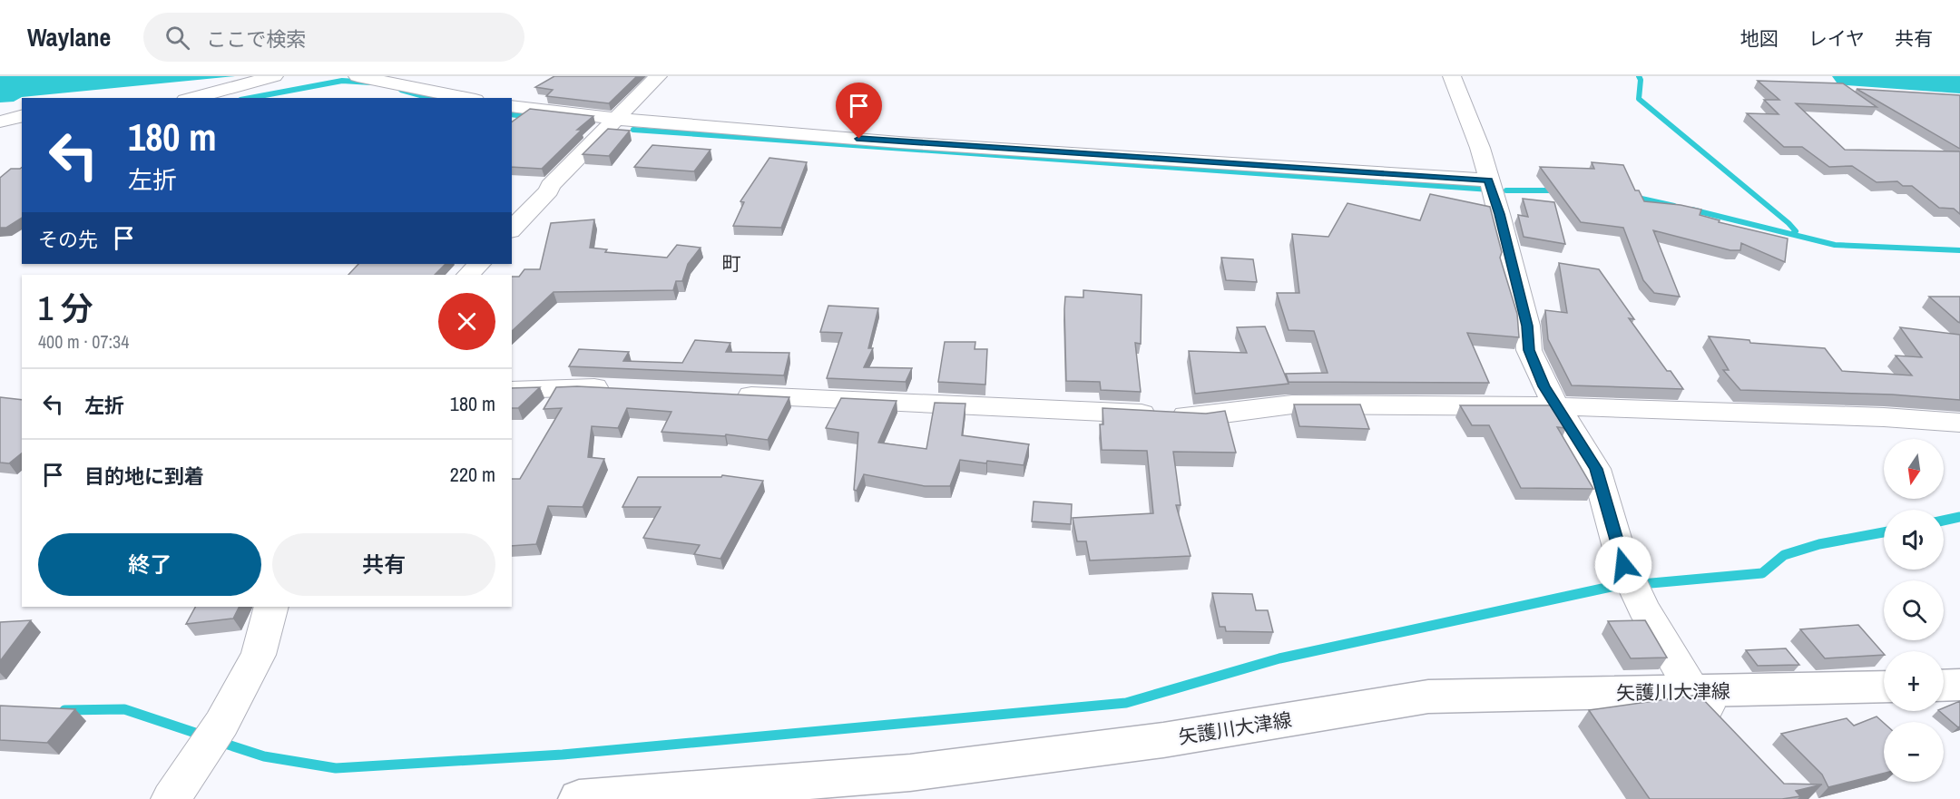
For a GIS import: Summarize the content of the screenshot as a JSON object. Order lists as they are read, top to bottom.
{
  "streets": {
    "main road": ["矢護川大津線"]
  },
  "districts": ["町"],
  "north": "bottom",
  "page": {
    "header": "Waylane",
    "search": "ここで検索",
    "nav": ["地図", "レイヤ", "共有"],
    "turn": ["180 m", "左折"],
    "then": "その先",
    "heading": ["1 分", "400 m · 07:34"],
    "list": [
      {
        "name": "左折",
        "value": "180 m"
      },
      {
        "name": "目的地に到着",
        "value": "220 m"
      }
    ],
    "map_buttons": ["+", "−"],
    "buttons": ["終了", "共有"]
  }
}
